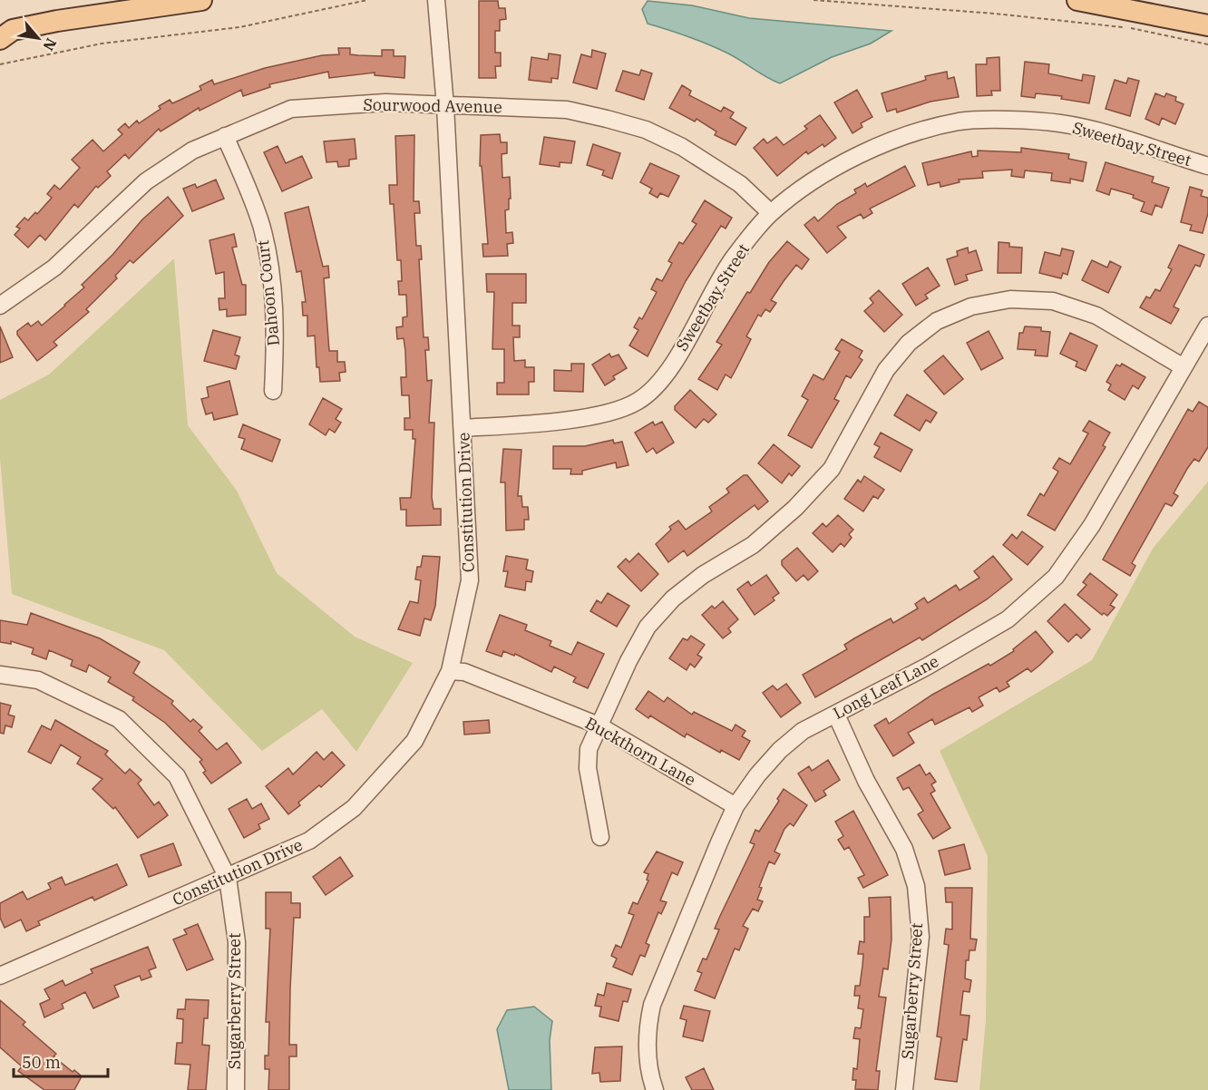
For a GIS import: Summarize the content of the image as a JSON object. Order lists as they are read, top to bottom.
{
  "streets": {
    "street": [
      "Sourwood Avenue",
      "Sweetbay Street",
      "Dahoon Court",
      "Constitution Drive",
      "Long Leaf Lane",
      "Buckthorn Lane",
      "Sugarberry Street"
    ]
  },
  "crossings": [
    ["Sourwood Avenue", "Sweetbay Street"],
    ["Sourwood Avenue", "Dahoon Court"],
    ["Sourwood Avenue", "Constitution Drive"],
    ["Sweetbay Street", "Constitution Drive"],
    ["Constitution Drive", "Buckthorn Lane"],
    ["Constitution Drive", "Sugarberry Street"],
    ["Long Leaf Lane", "Buckthorn Lane"],
    ["Long Leaf Lane", "Sugarberry Street"]
  ],
  "scale_bar": "50 m",
  "north": "bottom right"
}
